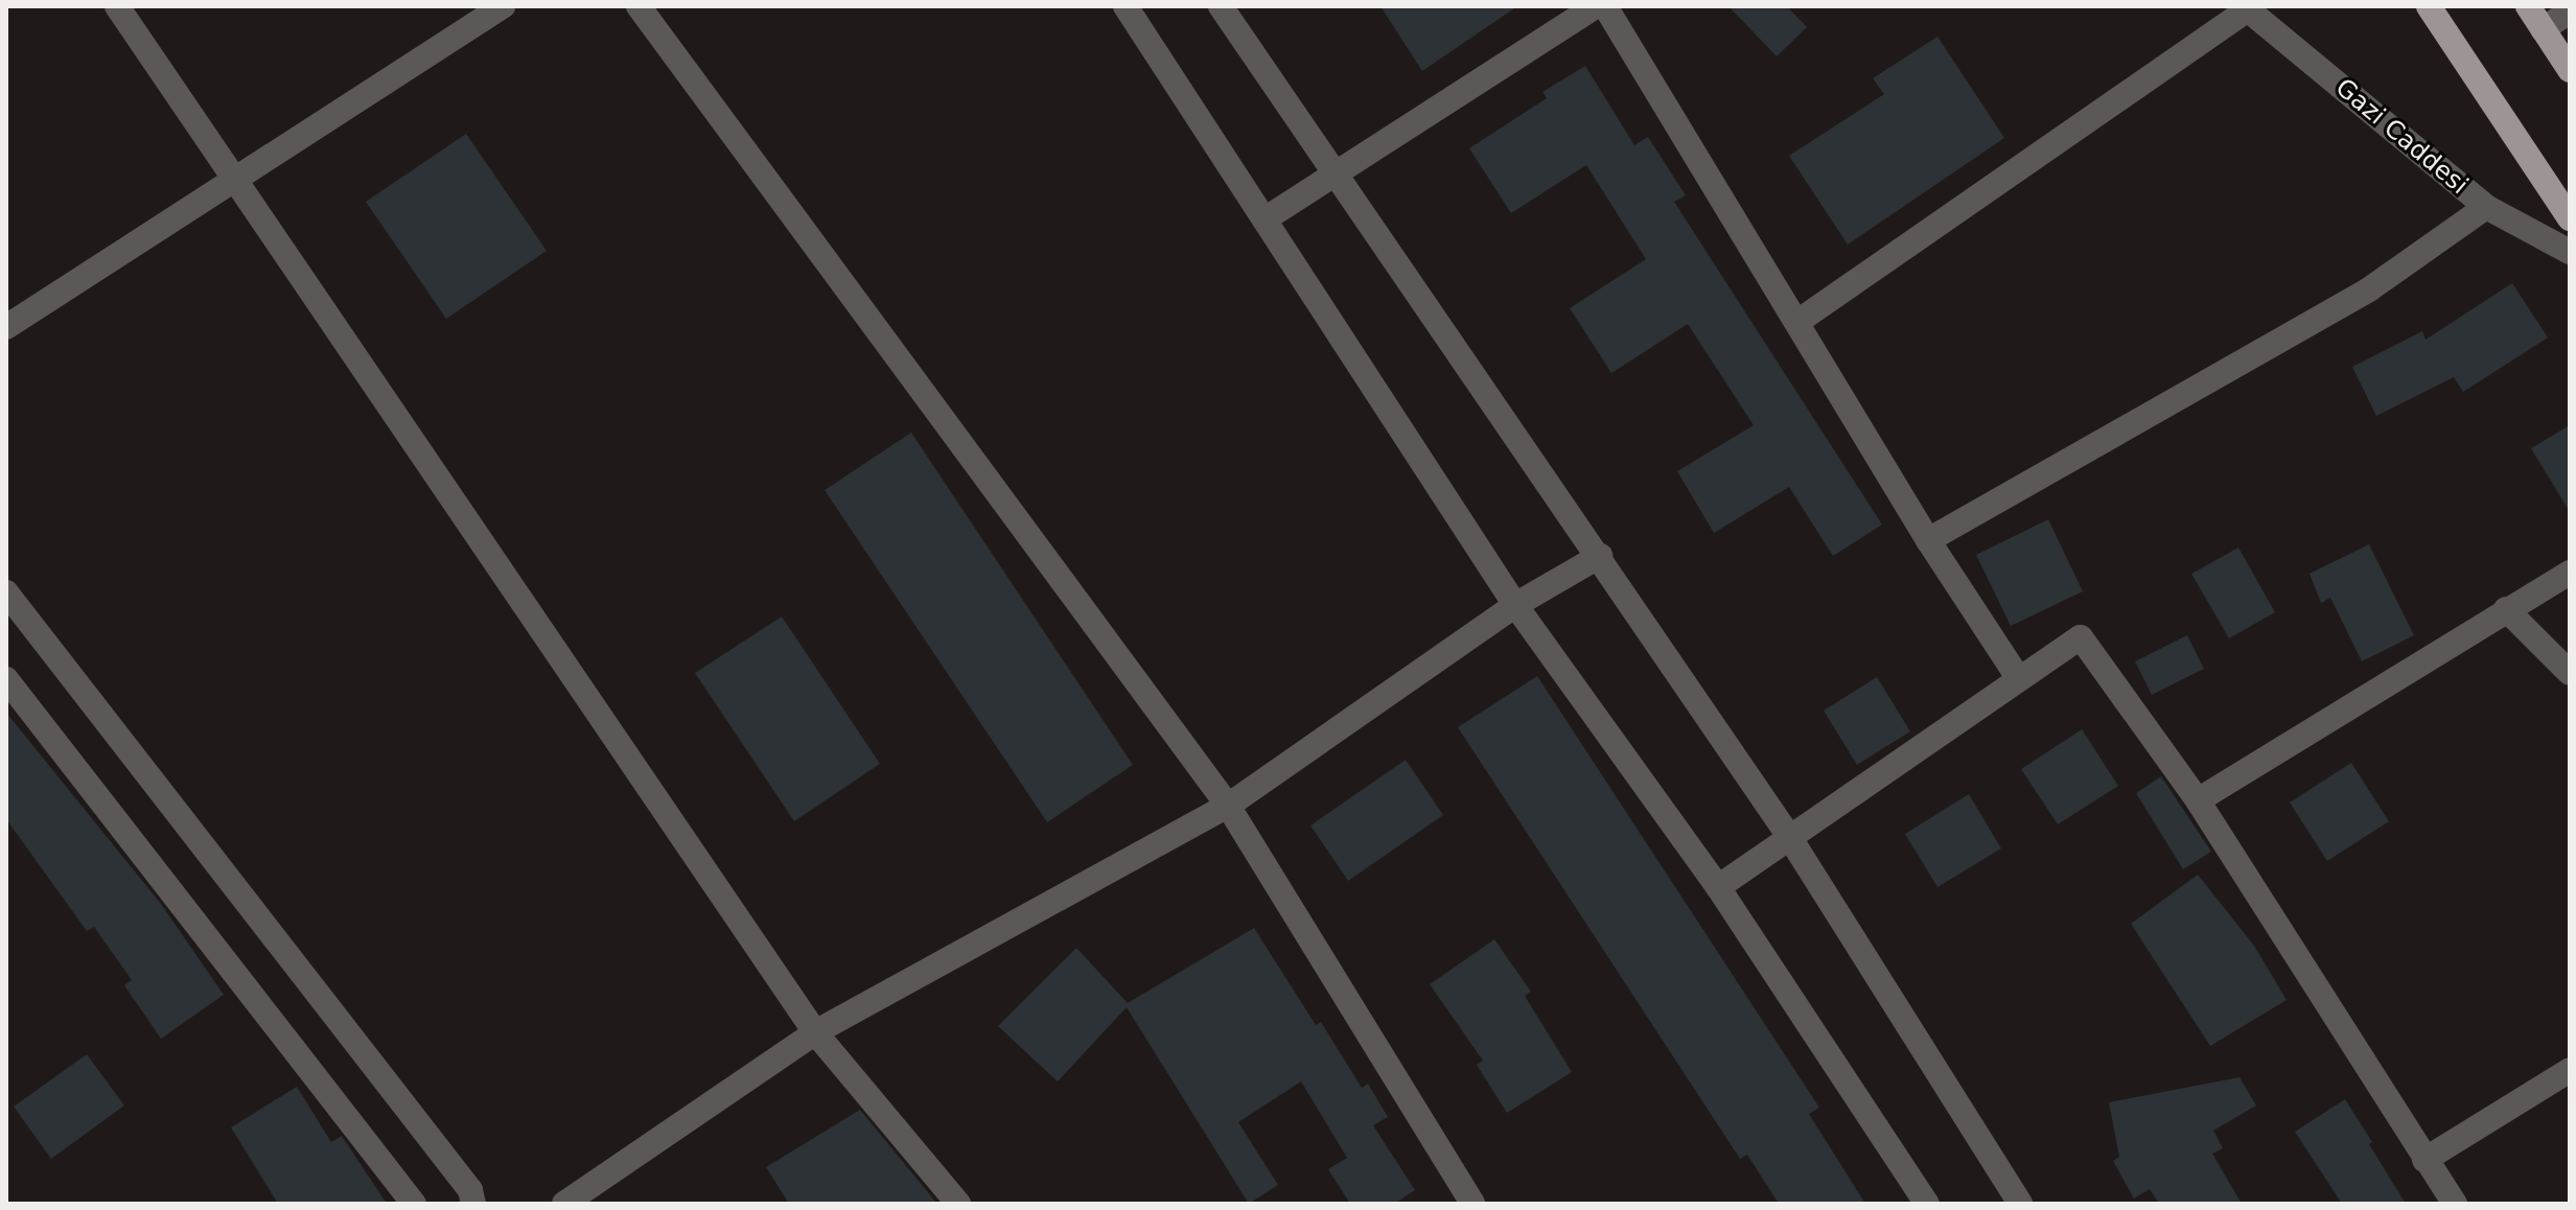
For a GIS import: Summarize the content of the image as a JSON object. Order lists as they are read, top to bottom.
{
  "streets": {
    "street": ["Gazi Caddesi"]
  }
}
